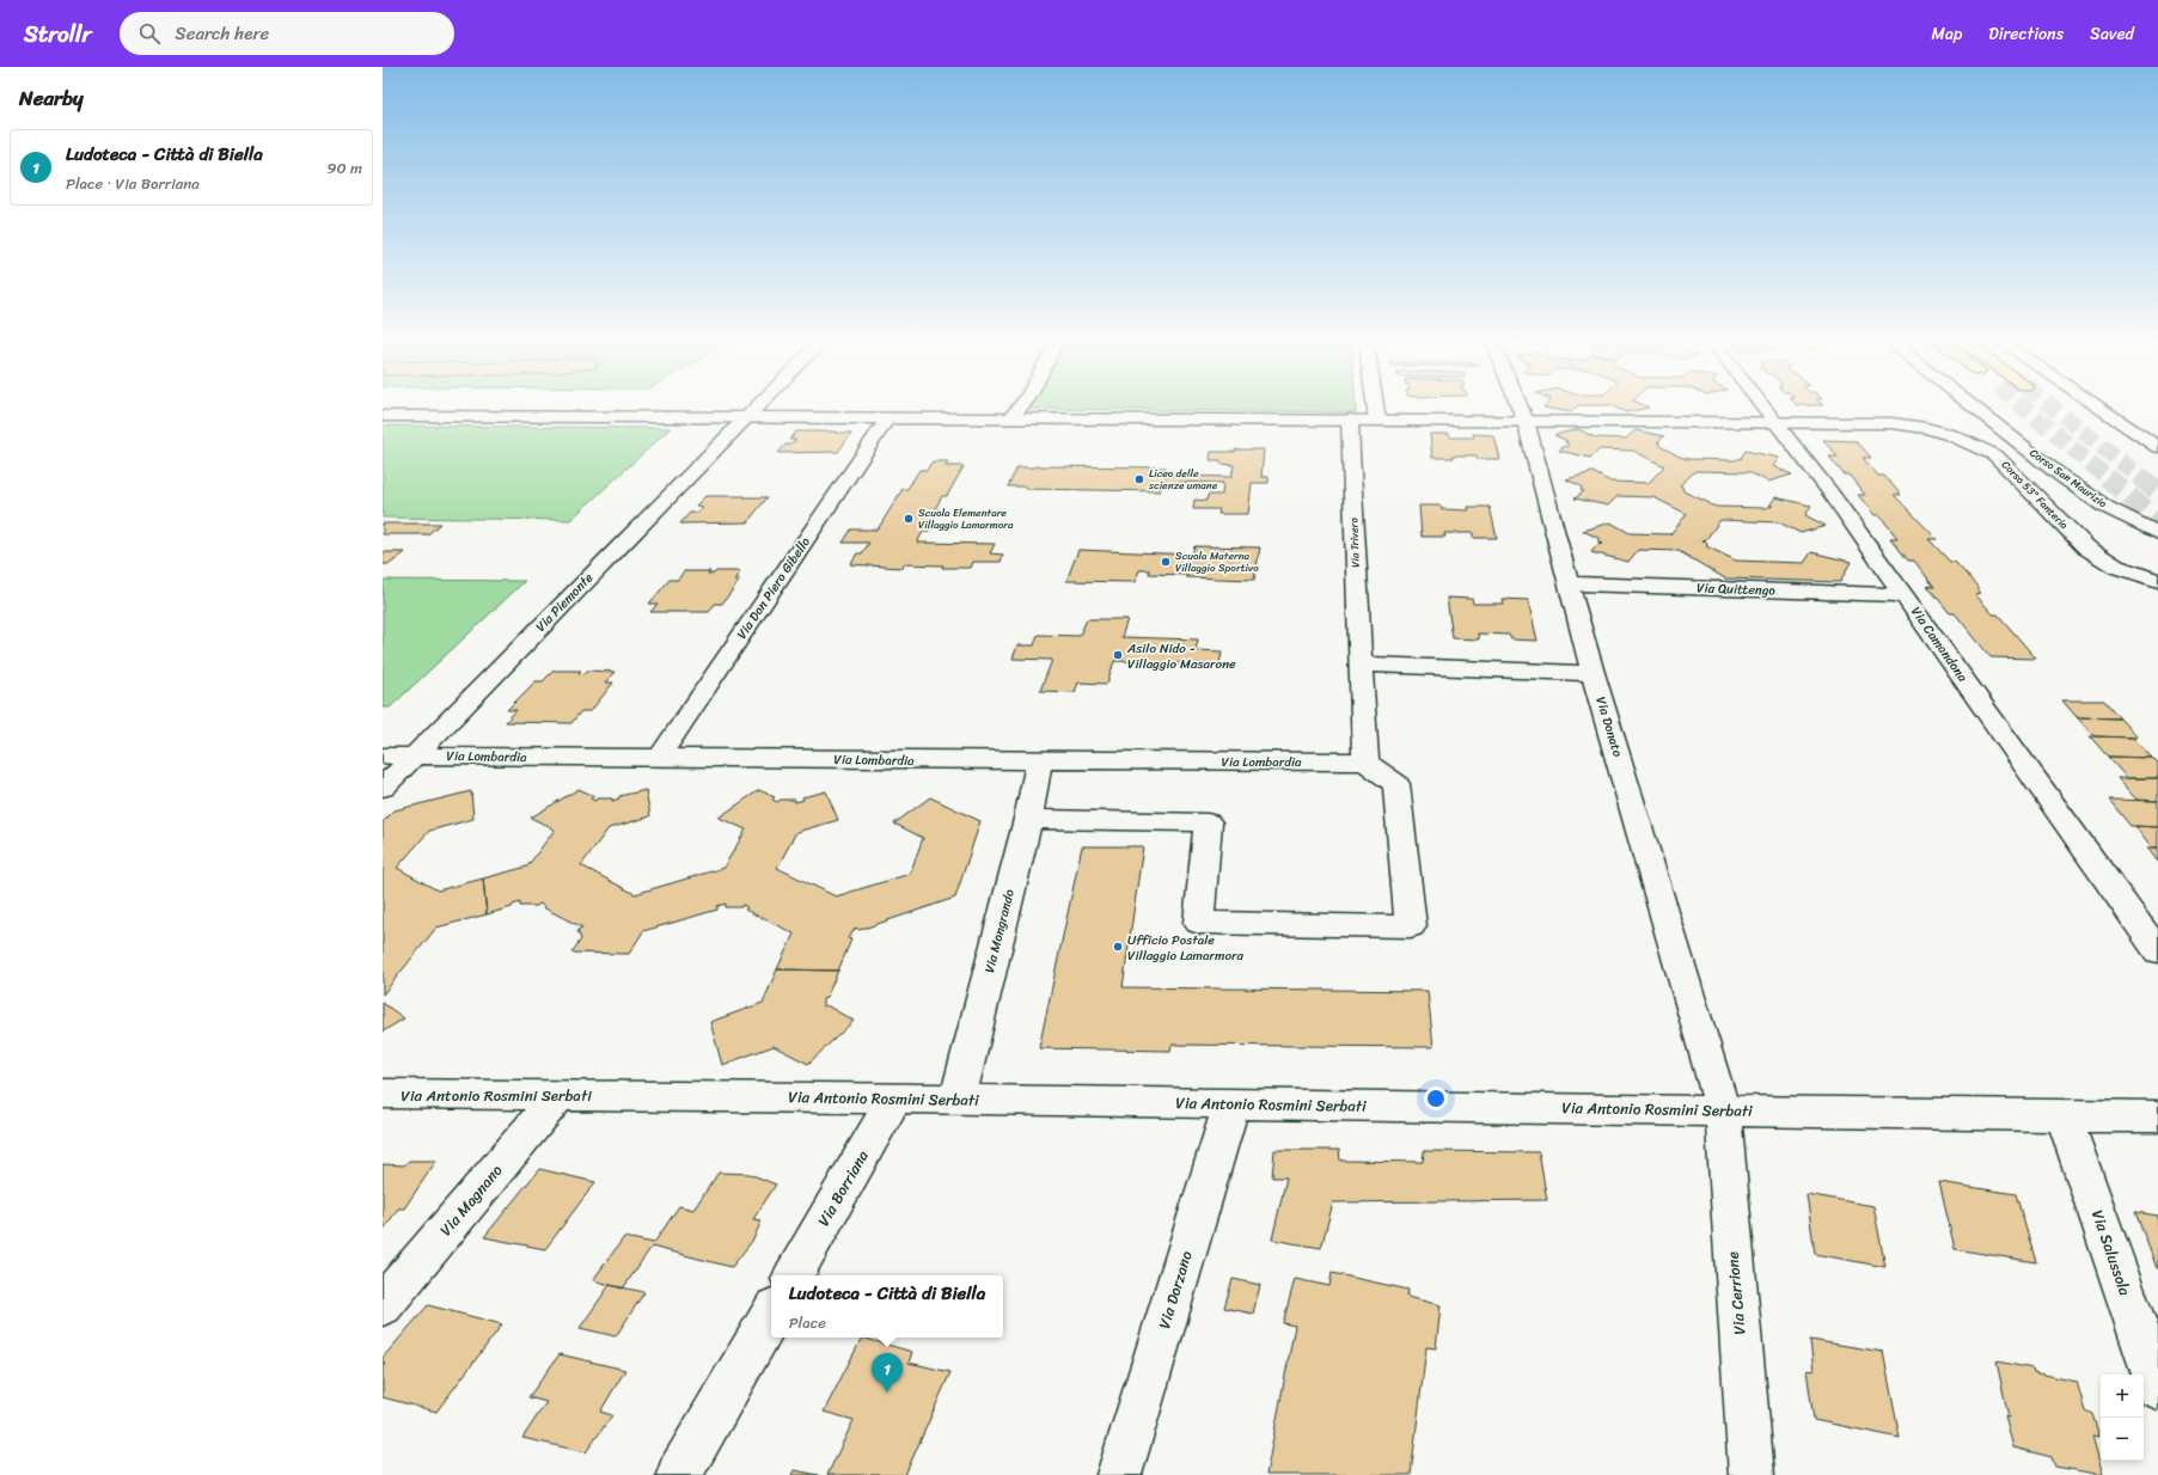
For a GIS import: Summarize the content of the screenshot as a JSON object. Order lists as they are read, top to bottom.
{
  "streets": {
    "street": [
      "Corso San Maurizio",
      "Corso 53° Fanteria",
      "Via Trivero",
      "Via Don Piero Gibello",
      "Via Quittengo",
      "Via Piemonte",
      "Via Camandona",
      "Via Donato",
      "Via Lombardia",
      "Via Mongrando",
      "Via Antonio Rosmini Serbati",
      "Via Borriana",
      "Via Magnano",
      "Via Salussola",
      "Via Dorzano",
      "Via Cerrione"
    ]
  },
  "crossings": [
    ["Corso 53° Fanteria", "Via Trivero"],
    ["Corso 53° Fanteria", "Via Don Piero Gibello"],
    ["Corso 53° Fanteria", "Via Piemonte"],
    ["Corso 53° Fanteria", "Via Camandona"],
    ["Corso 53° Fanteria", "Via Donato"],
    ["Via Don Piero Gibello", "Via Lombardia"],
    ["Via Quittengo", "Via Camandona"],
    ["Via Quittengo", "Via Donato"],
    ["Via Piemonte", "Via Lombardia"],
    ["Via Donato", "Via Antonio Rosmini Serbati"],
    ["Via Donato", "Via Cerrione"],
    ["Via Lombardia", "Via Mongrando"],
    ["Via Mongrando", "Via Antonio Rosmini Serbati"],
    ["Via Antonio Rosmini Serbati", "Via Borriana"],
    ["Via Antonio Rosmini Serbati", "Via Magnano"],
    ["Via Antonio Rosmini Serbati", "Via Salussola"],
    ["Via Antonio Rosmini Serbati", "Via Dorzano"],
    ["Via Antonio Rosmini Serbati", "Via Cerrione"]
  ],
  "places": [
    "Liceo delle scienze umane",
    "Scuola Elementare Villaggio Lamarmora",
    "Scuola Materna Villaggio Sportivo",
    "Asilo Nido - Villaggio Masarone",
    "Ufficio Postale Villaggio Lamarmora"
  ],
  "page": {
    "header": "Strollr",
    "search": "Search here",
    "nav": ["Map", "Directions", "Saved"],
    "heading": "Nearby",
    "list": [
      {
        "mark": "1",
        "name": "Ludoteca - Città di Biella",
        "note": "Place · Via Borriana",
        "value": "90 m"
      }
    ],
    "popup": ["Ludoteca - Città di Biella", "Place"],
    "pins": "1",
    "map_buttons": ["+", "−"]
  }
}
